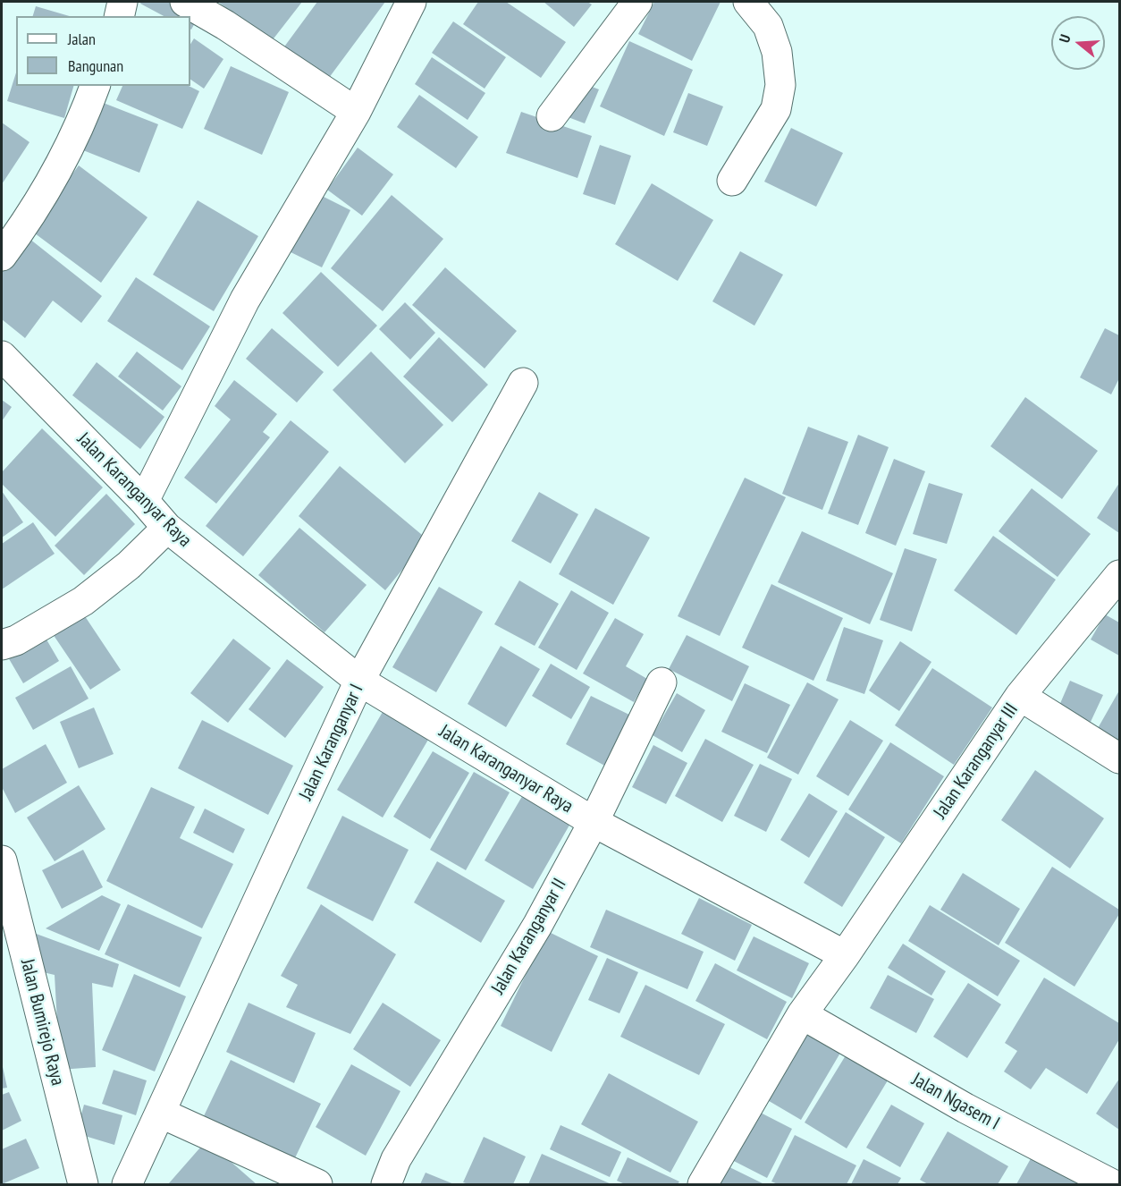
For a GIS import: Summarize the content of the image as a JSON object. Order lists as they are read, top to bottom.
{
  "streets": {
    "street": [
      "Jalan Karanganyar Raya",
      "Jalan Karanganyar I",
      "Jalan Karanganyar III",
      "Jalan Karanganyar II",
      "Jalan Bumirejo Raya",
      "Jalan Ngasem I"
    ]
  },
  "crossings": [
    ["Jalan Karanganyar Raya", "Jalan Karanganyar I"],
    ["Jalan Karanganyar Raya", "Jalan Karanganyar III"],
    ["Jalan Karanganyar Raya", "Jalan Karanganyar II"]
  ],
  "legend": ["Jalan", "Bangunan"],
  "north": "left"
}
